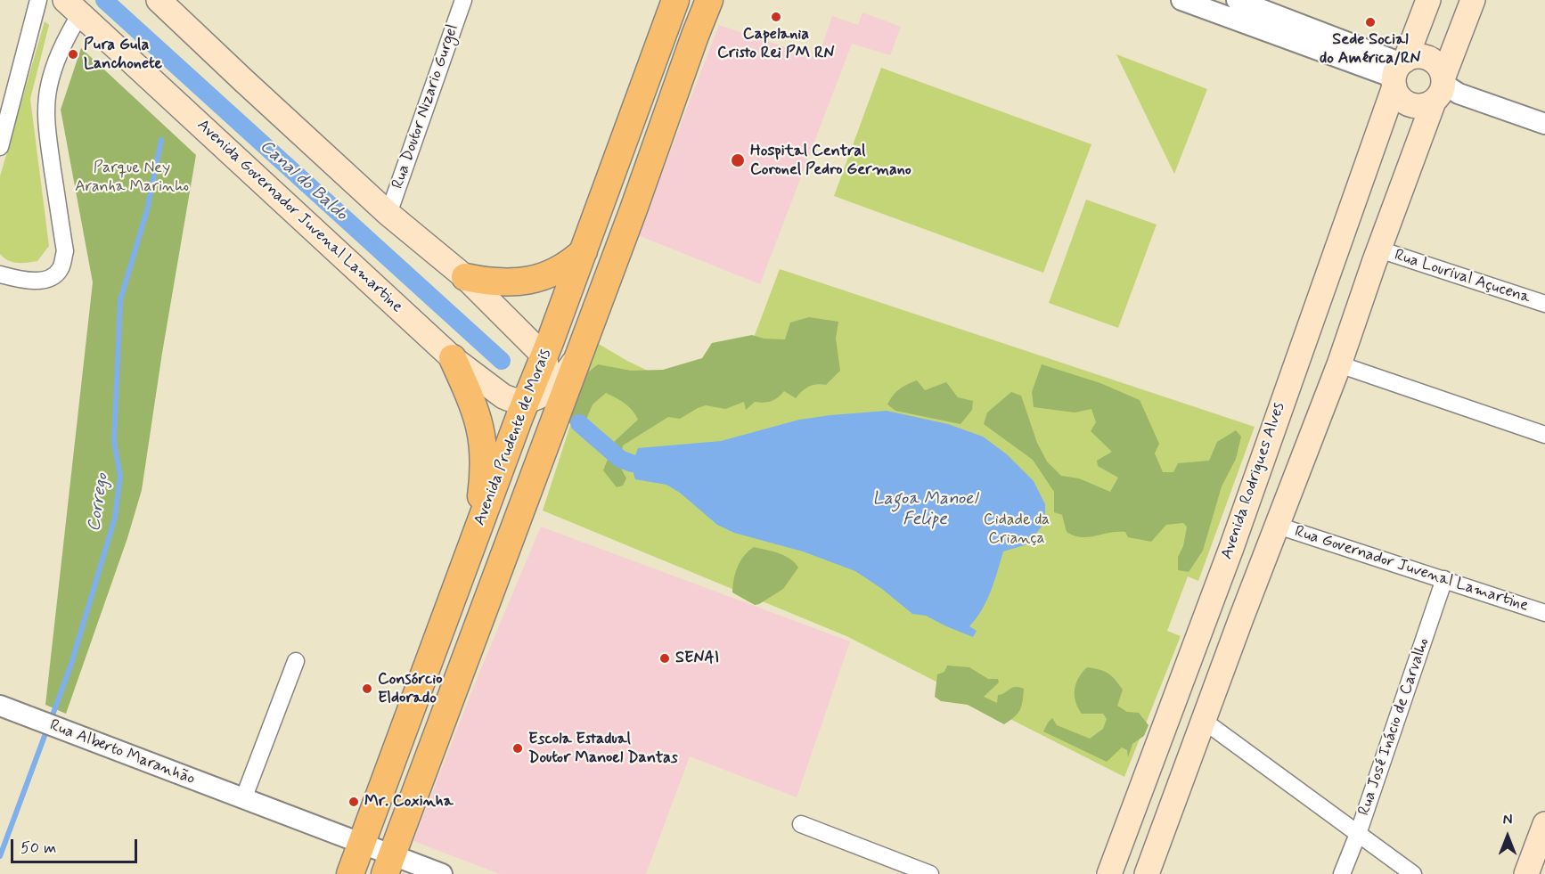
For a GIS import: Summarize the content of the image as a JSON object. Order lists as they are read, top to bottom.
{
  "streets": {
    "main road": ["Avenida Governador Juvenal Lamartine", "Avenida Prudente de Morais", "Avenida Rodrigues Alves"],
    "street": [
      "Rua Doutor Nizario Gurgel",
      "Rua Lourival Açucena",
      "Rua Governador Juvenal Lamartine",
      "Rua José Inácio de Carvalho",
      "Rua Alberto Maranhão"
    ]
  },
  "crossings": [
    ["Avenida Governador Juvenal Lamartine", "Avenida Prudente de Morais"],
    ["Avenida Prudente de Morais", "Rua Alberto Maranhão"],
    ["Rua Governador Juvenal Lamartine", "Rua José Inácio de Carvalho"]
  ],
  "water": ["Canal do Baldo", "Lagoa Manoel Felipe", "Corrego"],
  "parks": ["Parque Ney Aranha Marinho", "Cidade da Criança"],
  "places": [
    "Capelania Cristo Rei PM RN",
    "Sede Social do América/RN",
    "Pura Gula Lanchonete",
    "Hospital Central Coronel Pedro Germano",
    "SENAI",
    "Consórcio Eldorado",
    "Escola Estadual Doutor Manoel Dantas",
    "Mr. Coxinha"
  ],
  "scale_bar": "50 m",
  "north": "top"
}
